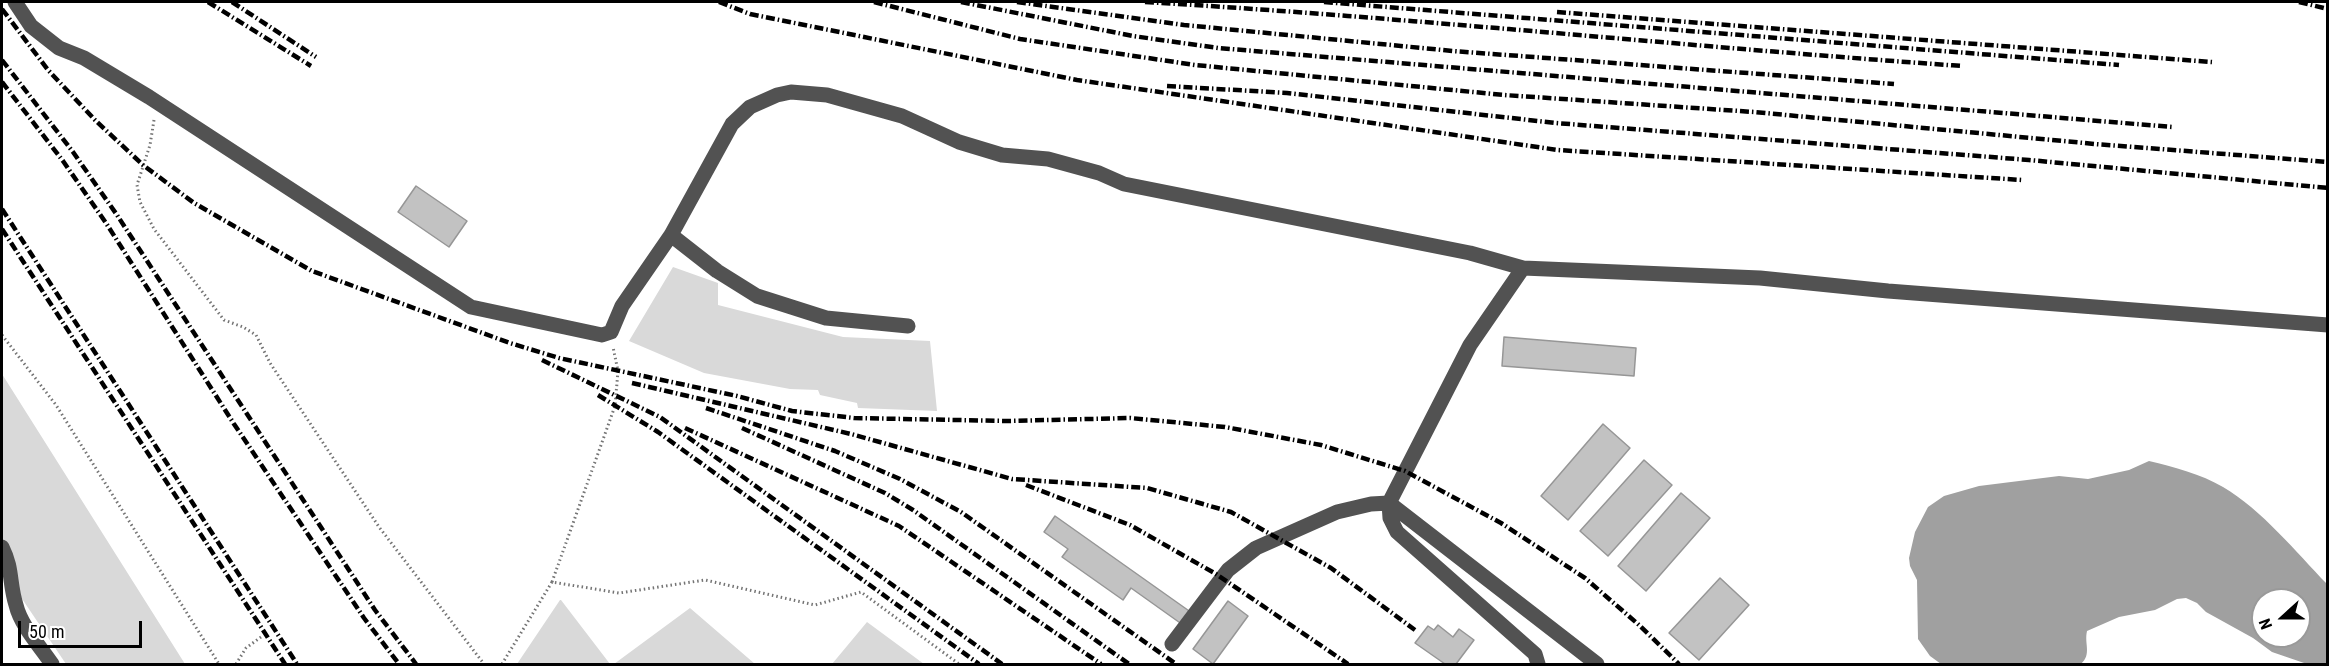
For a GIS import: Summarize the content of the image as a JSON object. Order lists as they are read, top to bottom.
{
  "scale_bar": "50 m",
  "north": "left"
}
